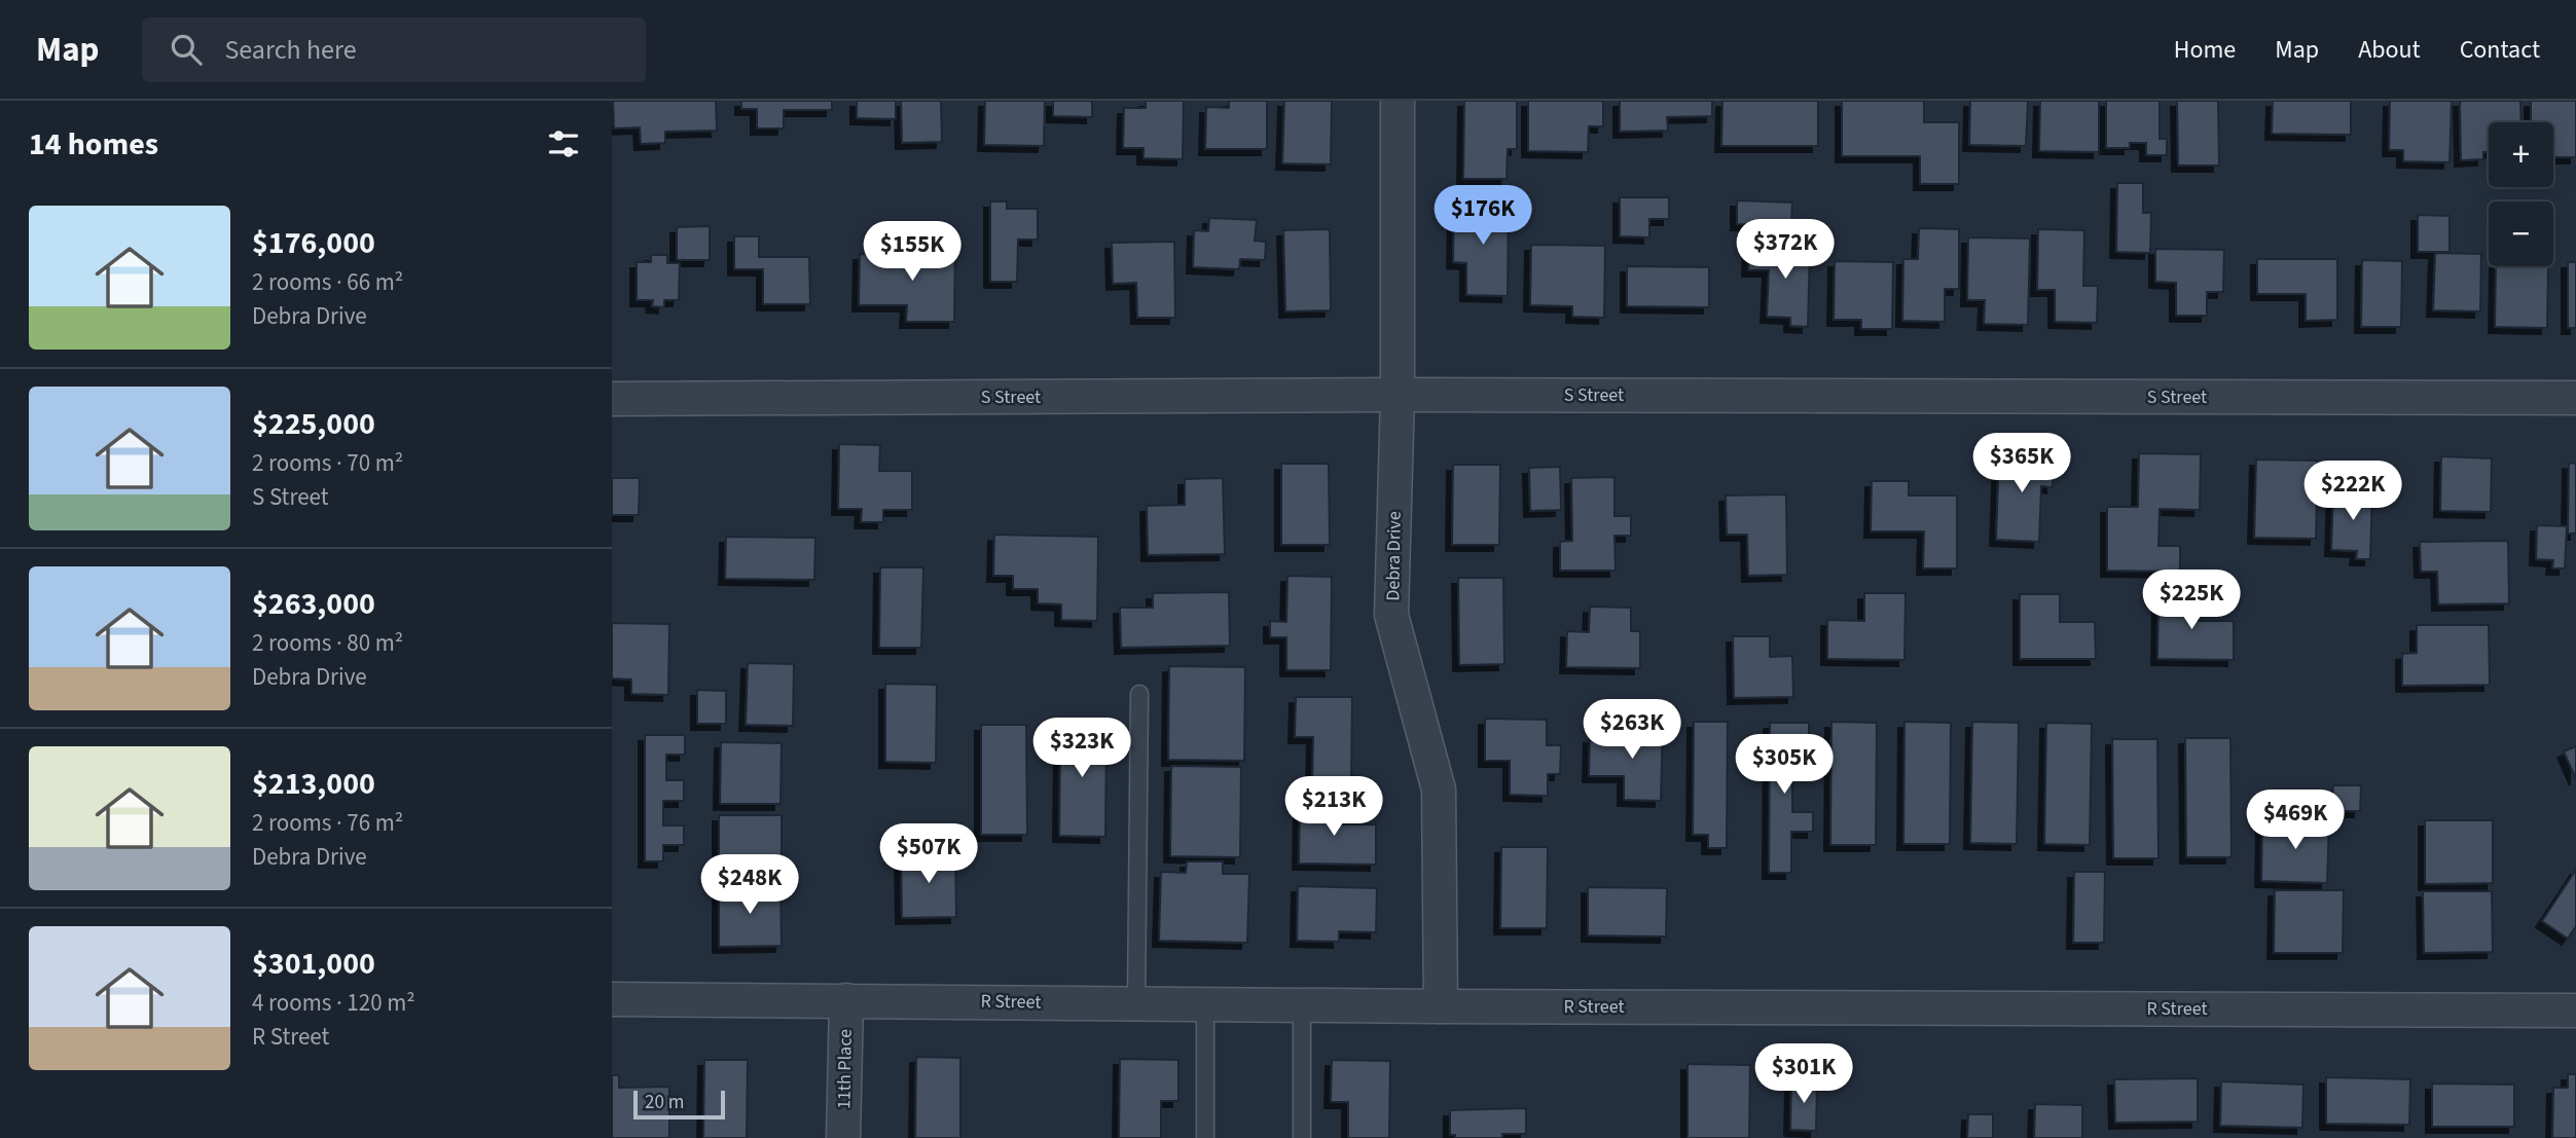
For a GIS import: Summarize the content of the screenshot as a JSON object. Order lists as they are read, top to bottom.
{
  "streets": {
    "street": [
      "S Street",
      "Debra Drive",
      "R Street",
      "11th Place"
    ]
  },
  "crossings": [
    ["S Street", "Debra Drive"],
    ["Debra Drive", "R Street"],
    ["R Street", "11th Place"]
  ],
  "scale_bar": "20 m",
  "page": {
    "header": "Map",
    "search": "Search here",
    "nav": [
      "Home",
      "Map",
      "About",
      "Contact"
    ],
    "heading": "14 homes",
    "map_buttons": ["+", "−"],
    "price": [
      "$176K",
      "$372K",
      "$155K",
      "$365K",
      "$222K",
      "$225K",
      "$263K",
      "$323K",
      "$305K",
      "$213K",
      "$469K",
      "$507K",
      "$248K",
      "$301K"
    ],
    "list": [
      {
        "name": "$176,000",
        "note": "2 rooms · 66 m² · Debra Drive"
      },
      {
        "name": "$225,000",
        "note": "2 rooms · 70 m² · S Street"
      },
      {
        "name": "$263,000",
        "note": "2 rooms · 80 m² · Debra Drive"
      },
      {
        "name": "$213,000",
        "note": "2 rooms · 76 m² · Debra Drive"
      },
      {
        "name": "$301,000",
        "note": "4 rooms · 120 m² · R Street"
      }
    ],
    "scale": "20 m"
  }
}
